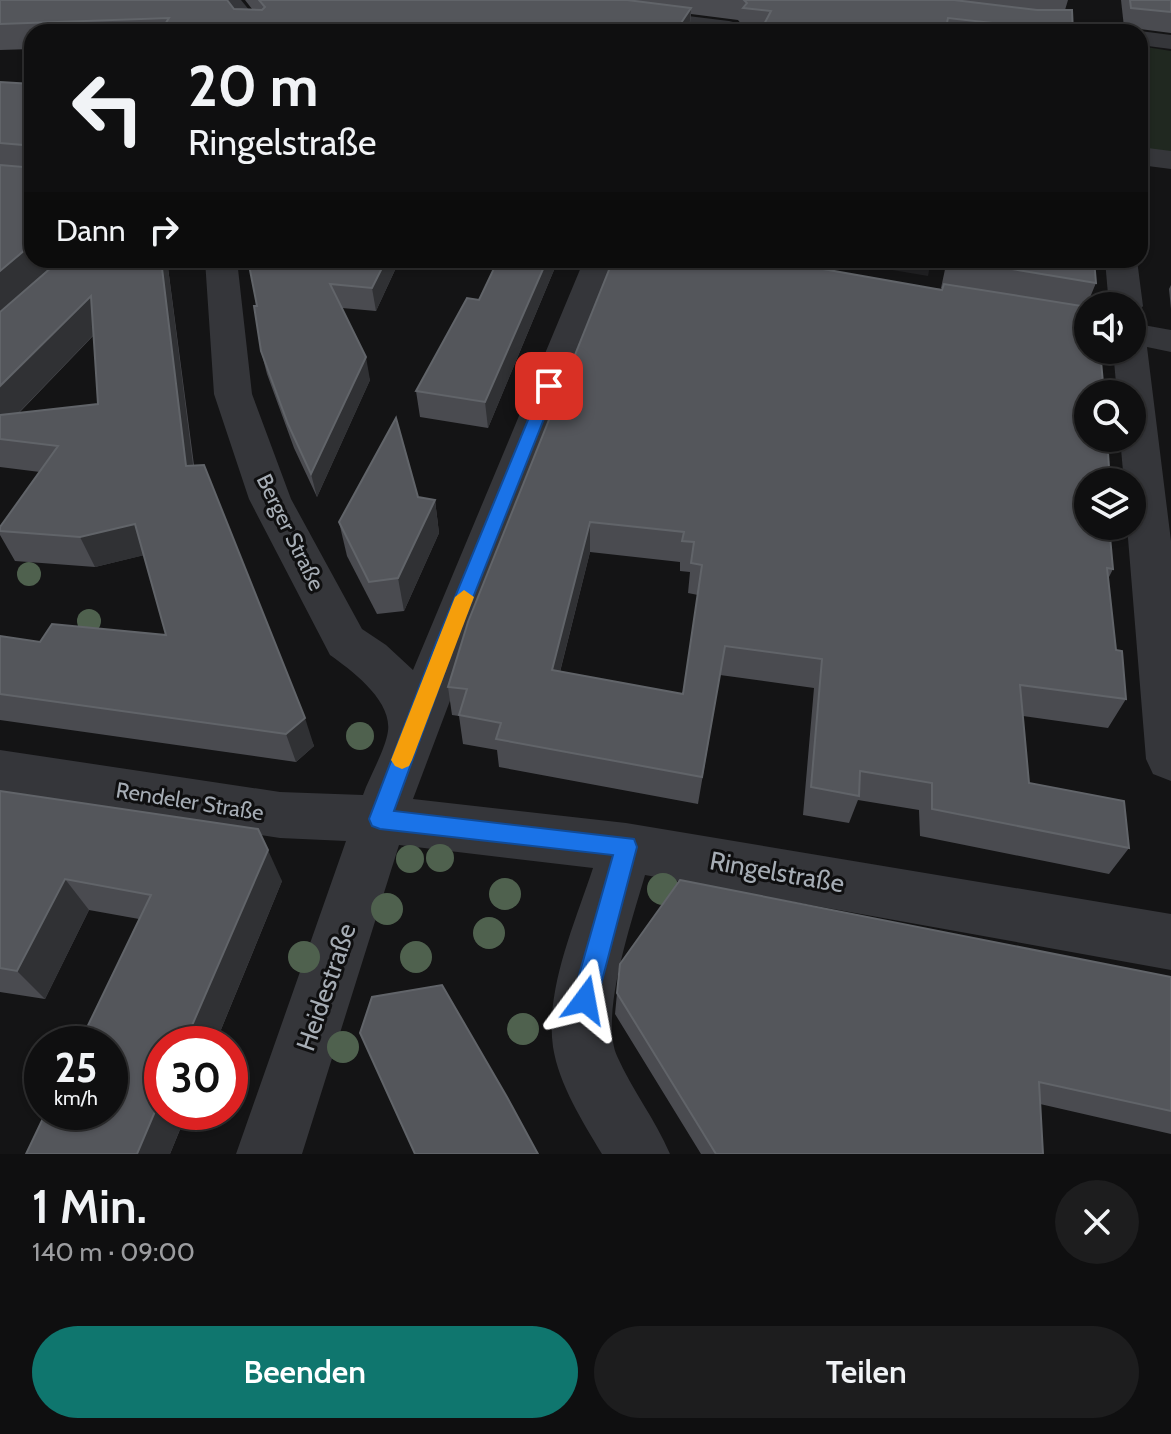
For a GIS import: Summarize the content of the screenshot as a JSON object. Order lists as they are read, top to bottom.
{
  "streets": {
    "street": [
      "Berger Straße",
      "Rendeler Straße",
      "Ringelstraße",
      "Heidestraße"
    ]
  },
  "crossings": [
    ["Berger Straße", "Heidestraße"],
    ["Rendeler Straße", "Ringelstraße"],
    ["Rendeler Straße", "Heidestraße"],
    ["Ringelstraße", "Heidestraße"]
  ],
  "page": {
    "turn": ["20 m", "Ringelstraße"],
    "then": "Dann",
    "speed": "25 km/h",
    "limit": "30",
    "heading": ["1 Min.", "140 m · 09:00"],
    "buttons": ["Beenden", "Teilen"]
  }
}
